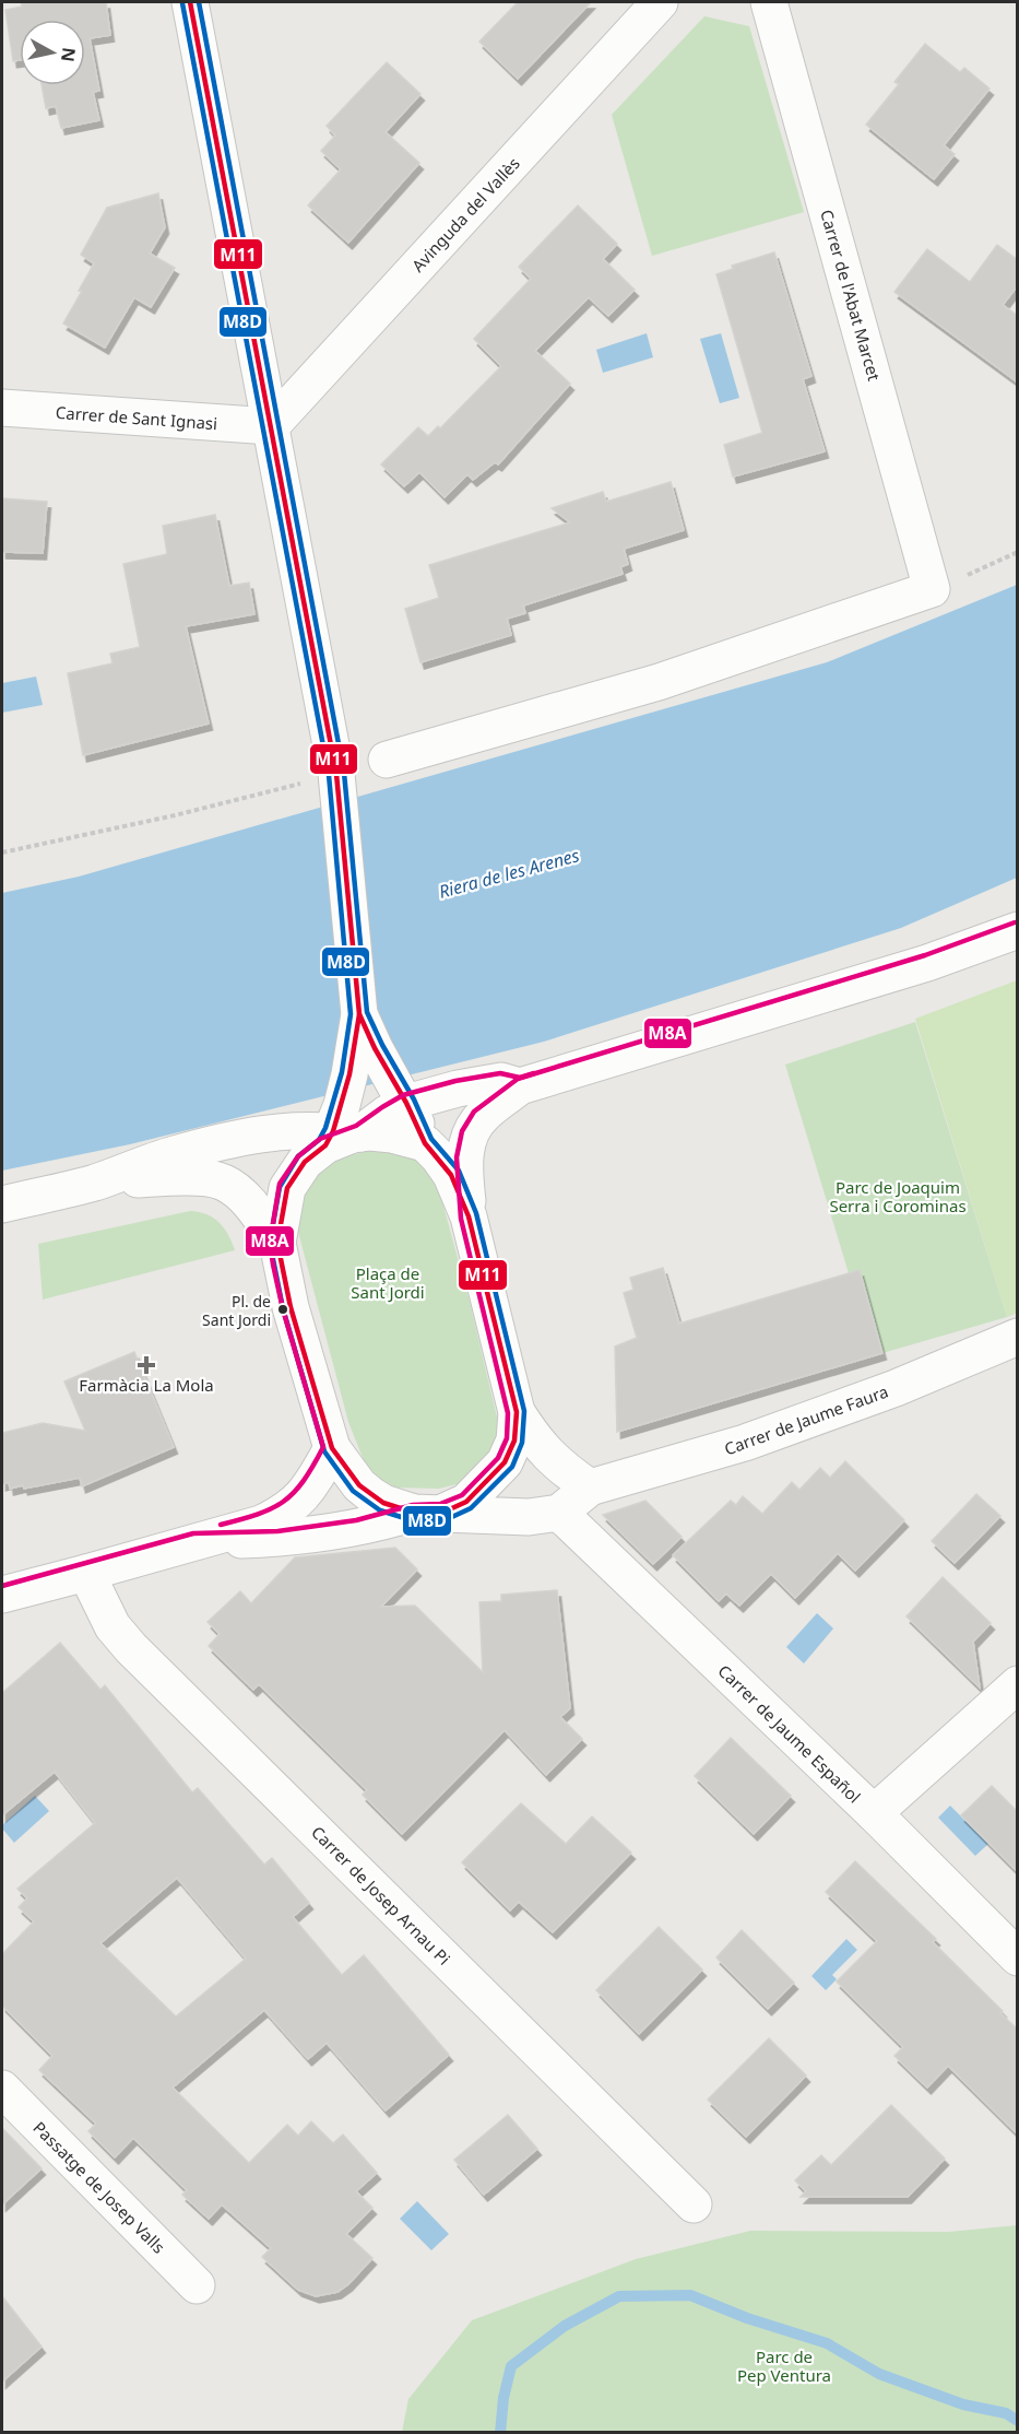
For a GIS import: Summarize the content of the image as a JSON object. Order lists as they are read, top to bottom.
{
  "streets": {
    "street": [
      "Avinguda del Vallès",
      "Carrer de l'Abat Marcet",
      "Carrer de Sant Ignasi",
      "Carrer de Jaume Faura",
      "Carrer de Jaume Español",
      "Carrer de Josep Arnau Pi",
      "Passatge de Josep Valls"
    ]
  },
  "crossings": [
    ["Avinguda del Vallès", "Carrer de Sant Ignasi"],
    ["Carrer de Jaume Faura", "Carrer de Jaume Español"]
  ],
  "water": ["Riera de les Arenes"],
  "parks": ["Parc de Joaquim Serra i Corominas", "Plaça de Sant Jordi", "Parc de Pep Ventura"],
  "places": {
    "other": ["Pl. de Sant Jordi"],
    "health": ["Farmàcia La Mola"]
  },
  "lines": ["transit line M11", "transit line M8D", "transit line M8A"],
  "north": "right"
}
